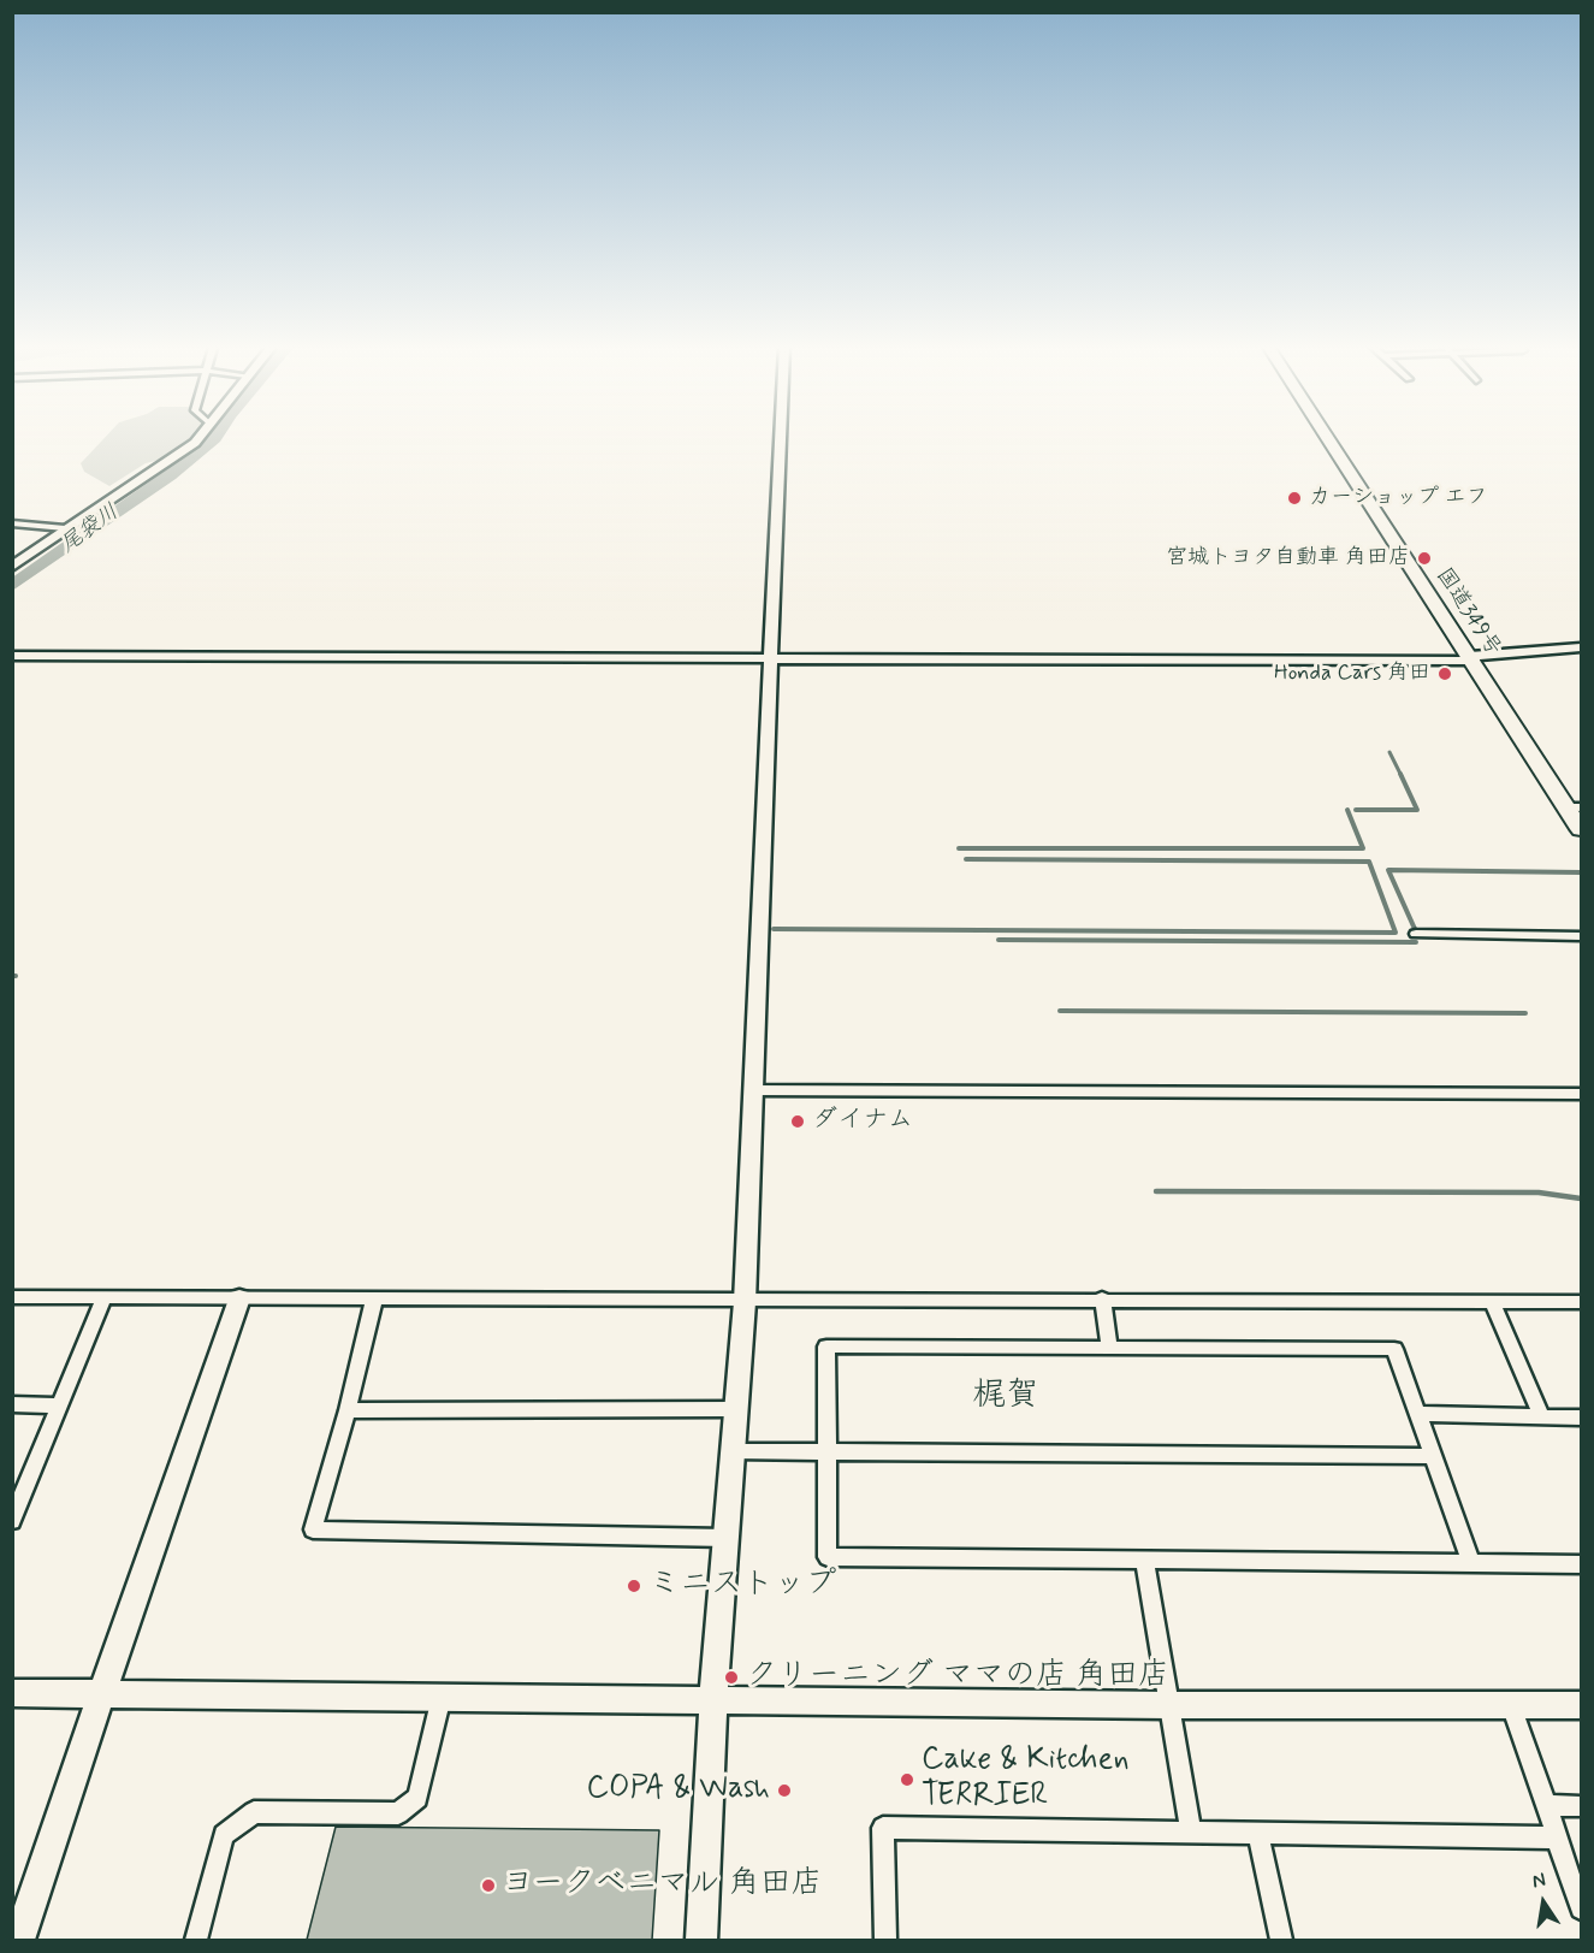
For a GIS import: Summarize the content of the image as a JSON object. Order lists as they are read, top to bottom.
{
  "streets": {
    "highway": ["国道349号"]
  },
  "districts": ["梶賀"],
  "water": ["尾袋川"],
  "places": [
    "カーショップ エフ",
    "宮城トヨタ自動車 角田店",
    "Honda Cars 角田",
    "ダイナム",
    "ミニストップ",
    "クリーニング ママの店 角田店",
    "Cake & Kitchen TERRIER",
    "COPA & Wash",
    "ヨークベニマル 角田店"
  ],
  "north": "top"
}
